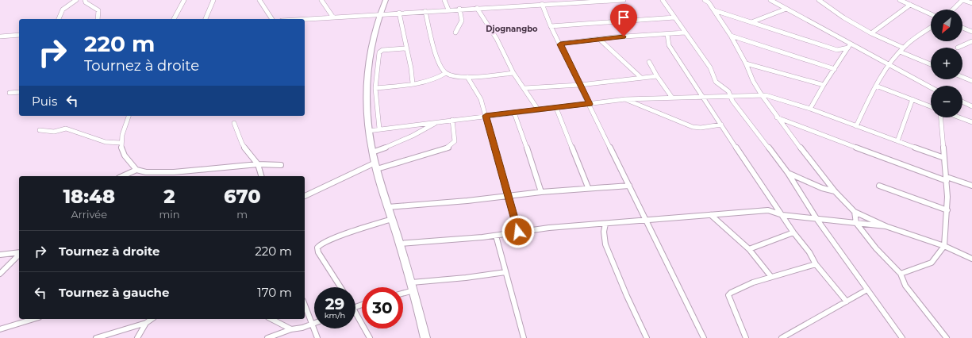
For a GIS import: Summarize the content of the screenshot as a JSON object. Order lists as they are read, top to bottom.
{
  "districts": ["Djognangbo"],
  "north": "bottom left",
  "page": {
    "map_buttons": ["+", "−"],
    "turn": ["220 m", "Tournez à droite"],
    "then": "Puis",
    "eta": [
      "18:48",
      "Arrivée",
      "2",
      "min",
      "670",
      "m"
    ],
    "list": [
      {
        "name": "Tournez à droite",
        "value": "220 m"
      },
      {
        "name": "Tournez à gauche",
        "value": "170 m"
      }
    ],
    "speed": "29 km/h",
    "limit": "30"
  }
}
